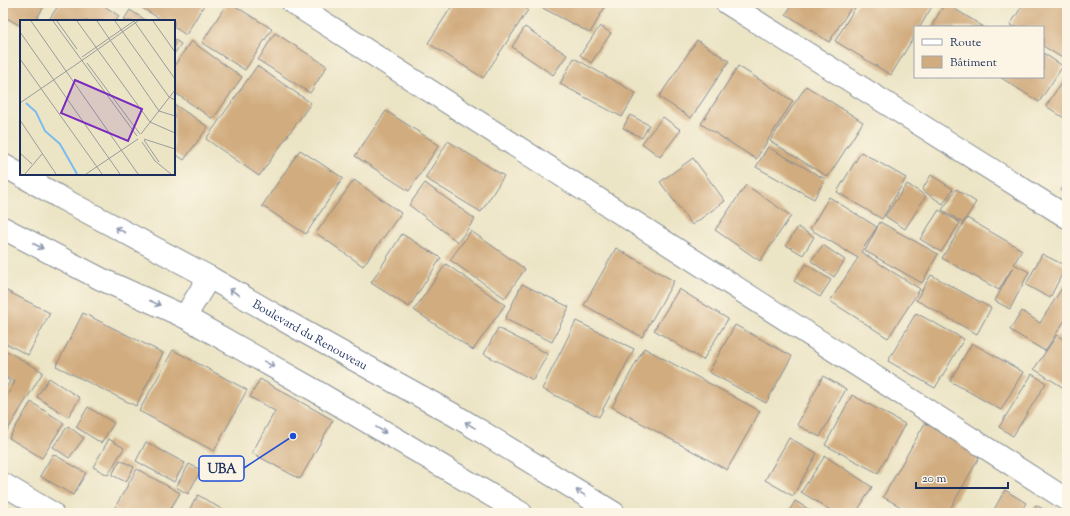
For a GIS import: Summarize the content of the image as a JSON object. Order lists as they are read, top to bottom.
{
  "streets": {
    "main road": ["Boulevard du Renouveau"]
  },
  "places": ["UBA"],
  "legend": ["Route", "Bâtiment"],
  "scale_bar": "20 m"
}
